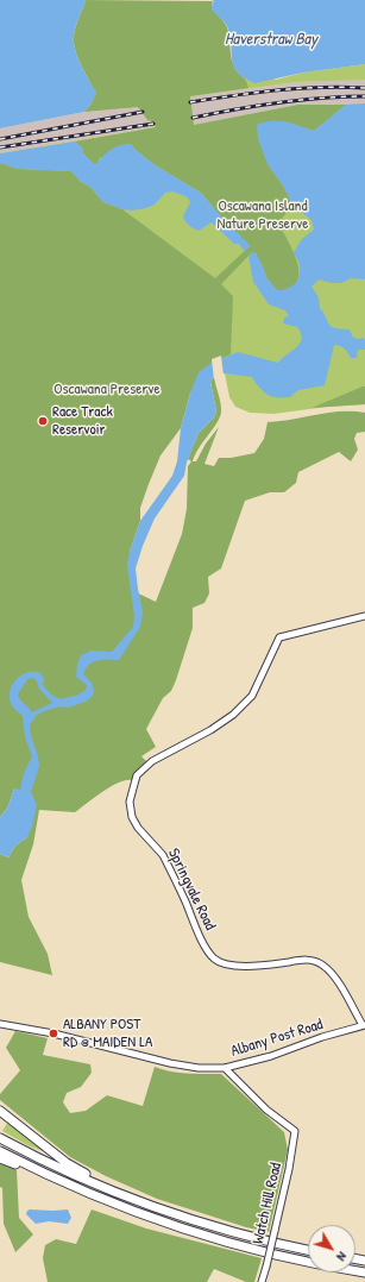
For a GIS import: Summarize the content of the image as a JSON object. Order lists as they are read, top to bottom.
{
  "streets": {
    "street": ["Springvale Road", "Albany Post Road", "Watch Hill Road"]
  },
  "crossings": [
    ["Springvale Road", "Albany Post Road"],
    ["Albany Post Road", "Watch Hill Road"]
  ],
  "water": ["Haverstraw Bay"],
  "parks": ["Oscawana Island Nature Preserve", "Oscawana Preserve"],
  "places": ["Race Track Reservoir", "ALBANY POST RD @ MAIDEN LA"],
  "north": "bottom right"
}
